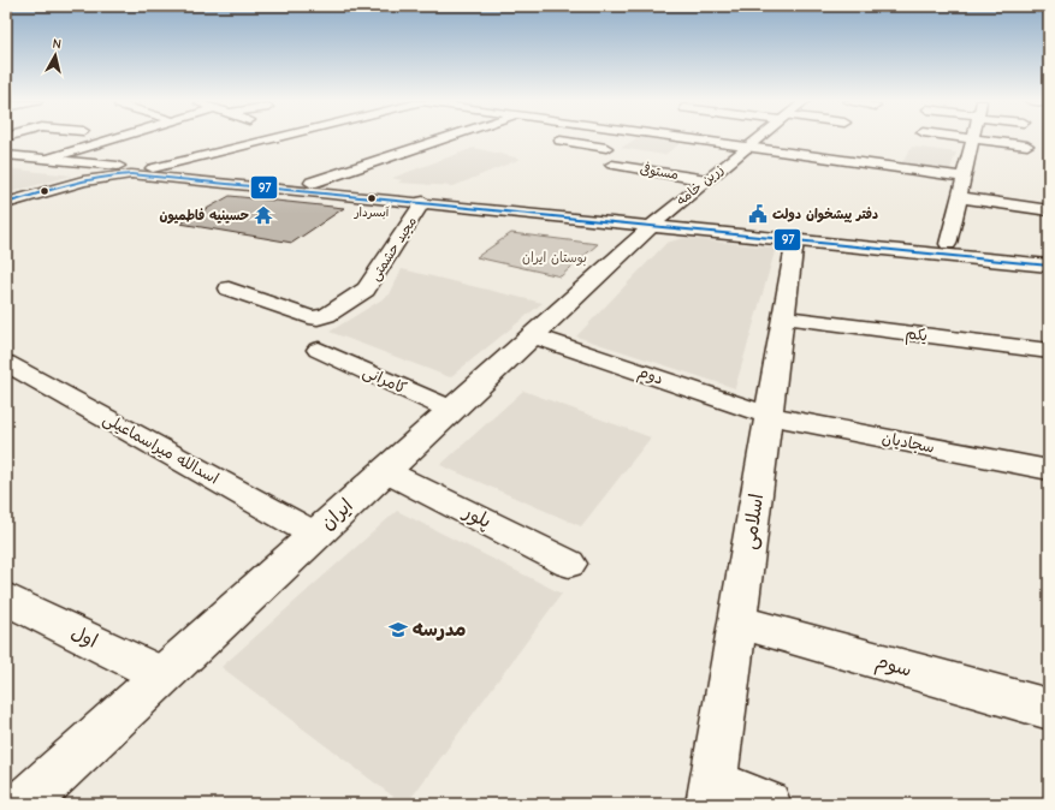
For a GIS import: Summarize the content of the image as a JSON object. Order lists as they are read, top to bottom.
{
  "streets": {
    "street": [
      "مستوفی",
      "زرین خامه",
      "مجید حشمتی",
      "یکم",
      "دوم",
      "کامرانی",
      "سجادیان",
      "اسدالله میراسماعیلی",
      "ایران",
      "پلور",
      "اسلامی",
      "اول",
      "سوم"
    ]
  },
  "crossings": [
    ["مستوفی", "زرین خامه"],
    ["زرین خامه", "ایران"],
    ["یکم", "اسلامی"],
    ["دوم", "سجادیان"],
    ["دوم", "ایران"],
    ["دوم", "اسلامی"],
    ["کامرانی", "ایران"],
    ["سجادیان", "اسلامی"],
    ["اسدالله میراسماعیلی", "ایران"],
    ["ایران", "پلور"],
    ["ایران", "اول"],
    ["اسلامی", "سوم"]
  ],
  "parks": ["بوستان ایران"],
  "places": {
    "other": ["آبسردار"],
    "public building": ["دفتر پیشخوان دولت"],
    "temple": ["حسینیه فاطمیون"],
    "school or university": ["مدرسه"]
  },
  "lines": ["transit line 97"],
  "north": "top"
}
